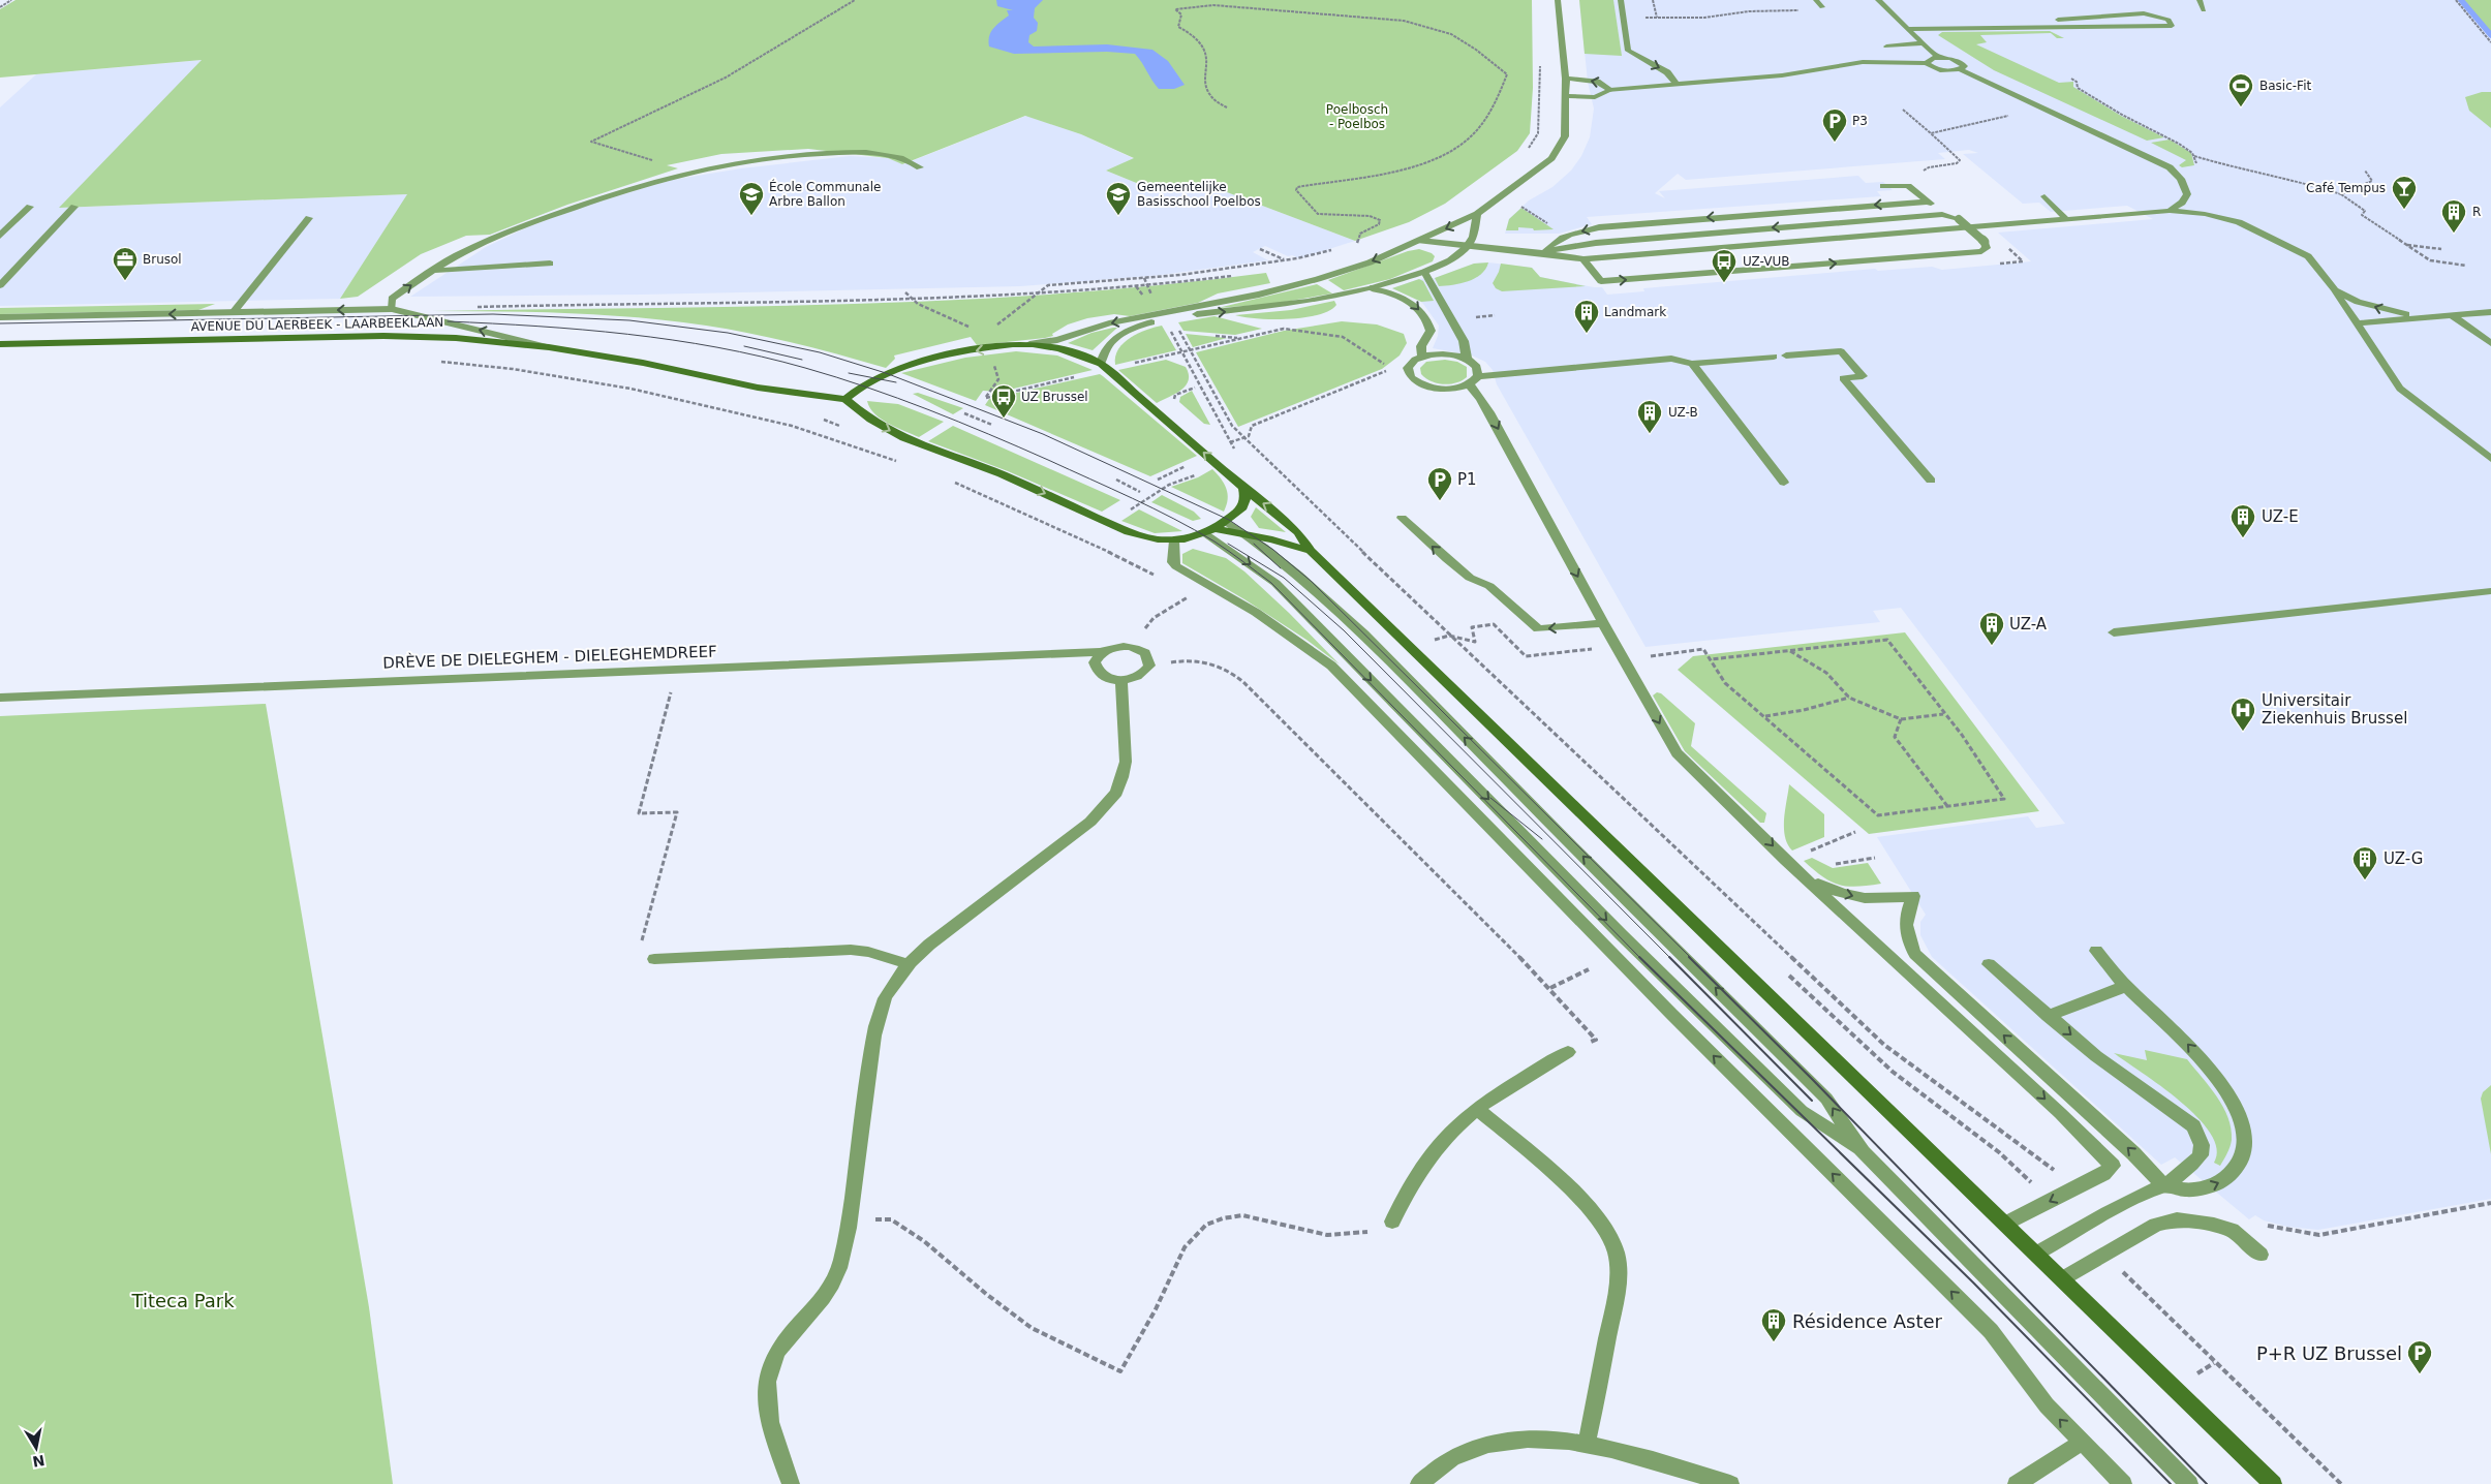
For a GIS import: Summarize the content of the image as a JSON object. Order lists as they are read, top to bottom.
{
  "streets": {
    "street": ["AVENUE DU LAERBEEK - LAARBEEKLAAN", "DRÈVE DE DIELEGHEM - DIELEGHEMDREEF"]
  },
  "parks": ["Poelbosch - Poelbos", "Titeca Park"],
  "places": {
    "sports": ["Basic-Fit"],
    "parking": ["P3", "P1", "P+R UZ Brussel"],
    "bar": ["Café Tempus"],
    "school or university": ["École Communale Arbre Ballon", "Gemeentelijke Basisschool Poelbos"],
    "building": [
      "R",
      "Landmark",
      "UZ-B",
      "UZ-E",
      "UZ-A",
      "UZ-G",
      "Résidence Aster"
    ],
    "office": ["Brusol"],
    "bus stop": ["UZ-VUB", "UZ Brussel"],
    "hospital": ["Universitair Ziekenhuis Brussel"]
  },
  "north": "bottom"
}
